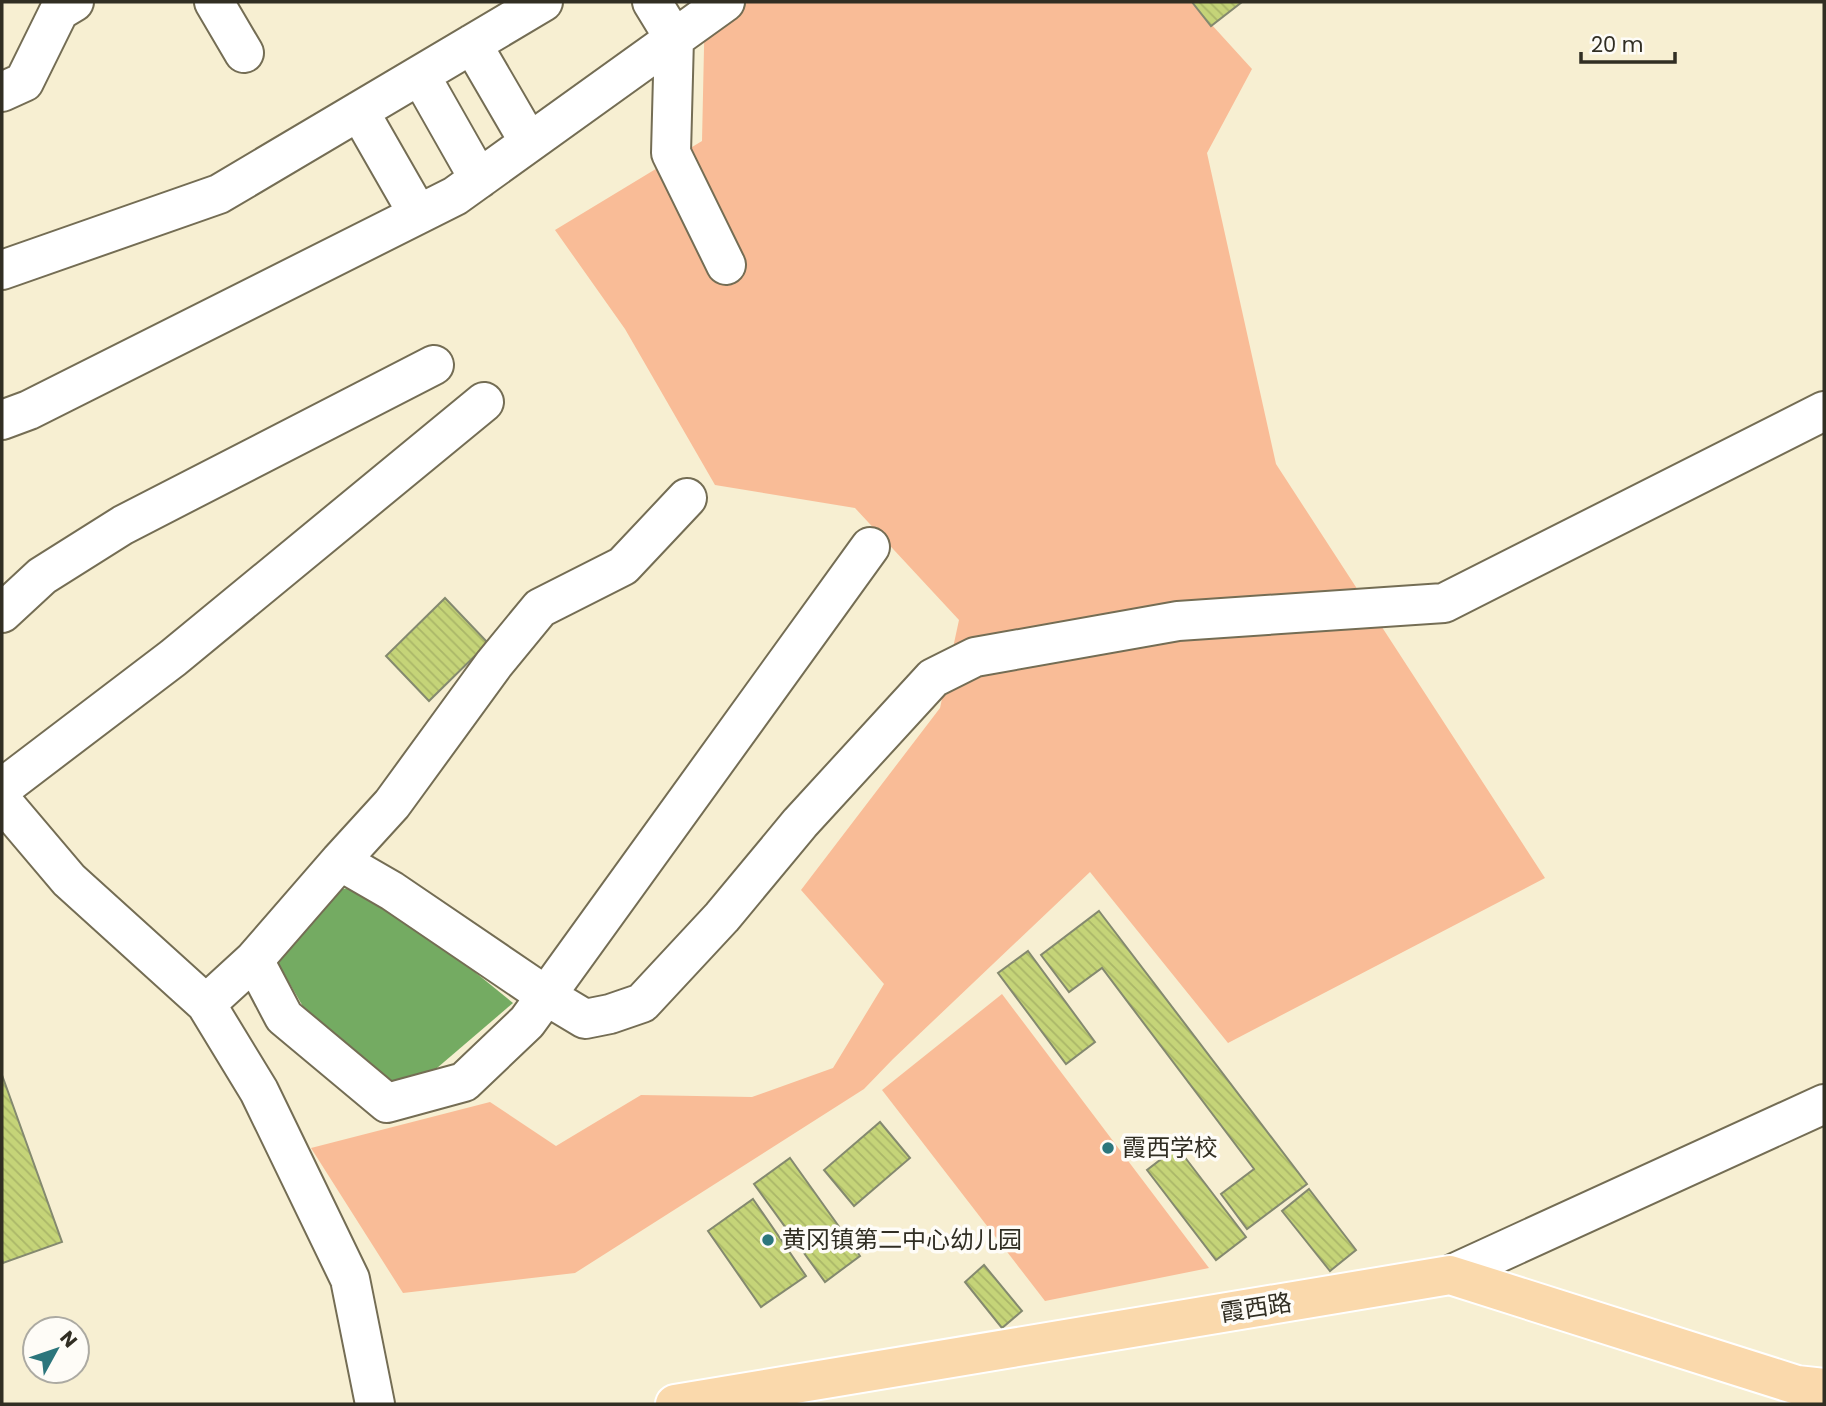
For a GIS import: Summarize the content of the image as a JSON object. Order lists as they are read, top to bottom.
{
  "streets": {
    "main road": ["霞西路"]
  },
  "places": ["霞西学校", "黄冈镇第二中心幼儿园"],
  "scale_bar": "20 m",
  "north": "top right"
}
